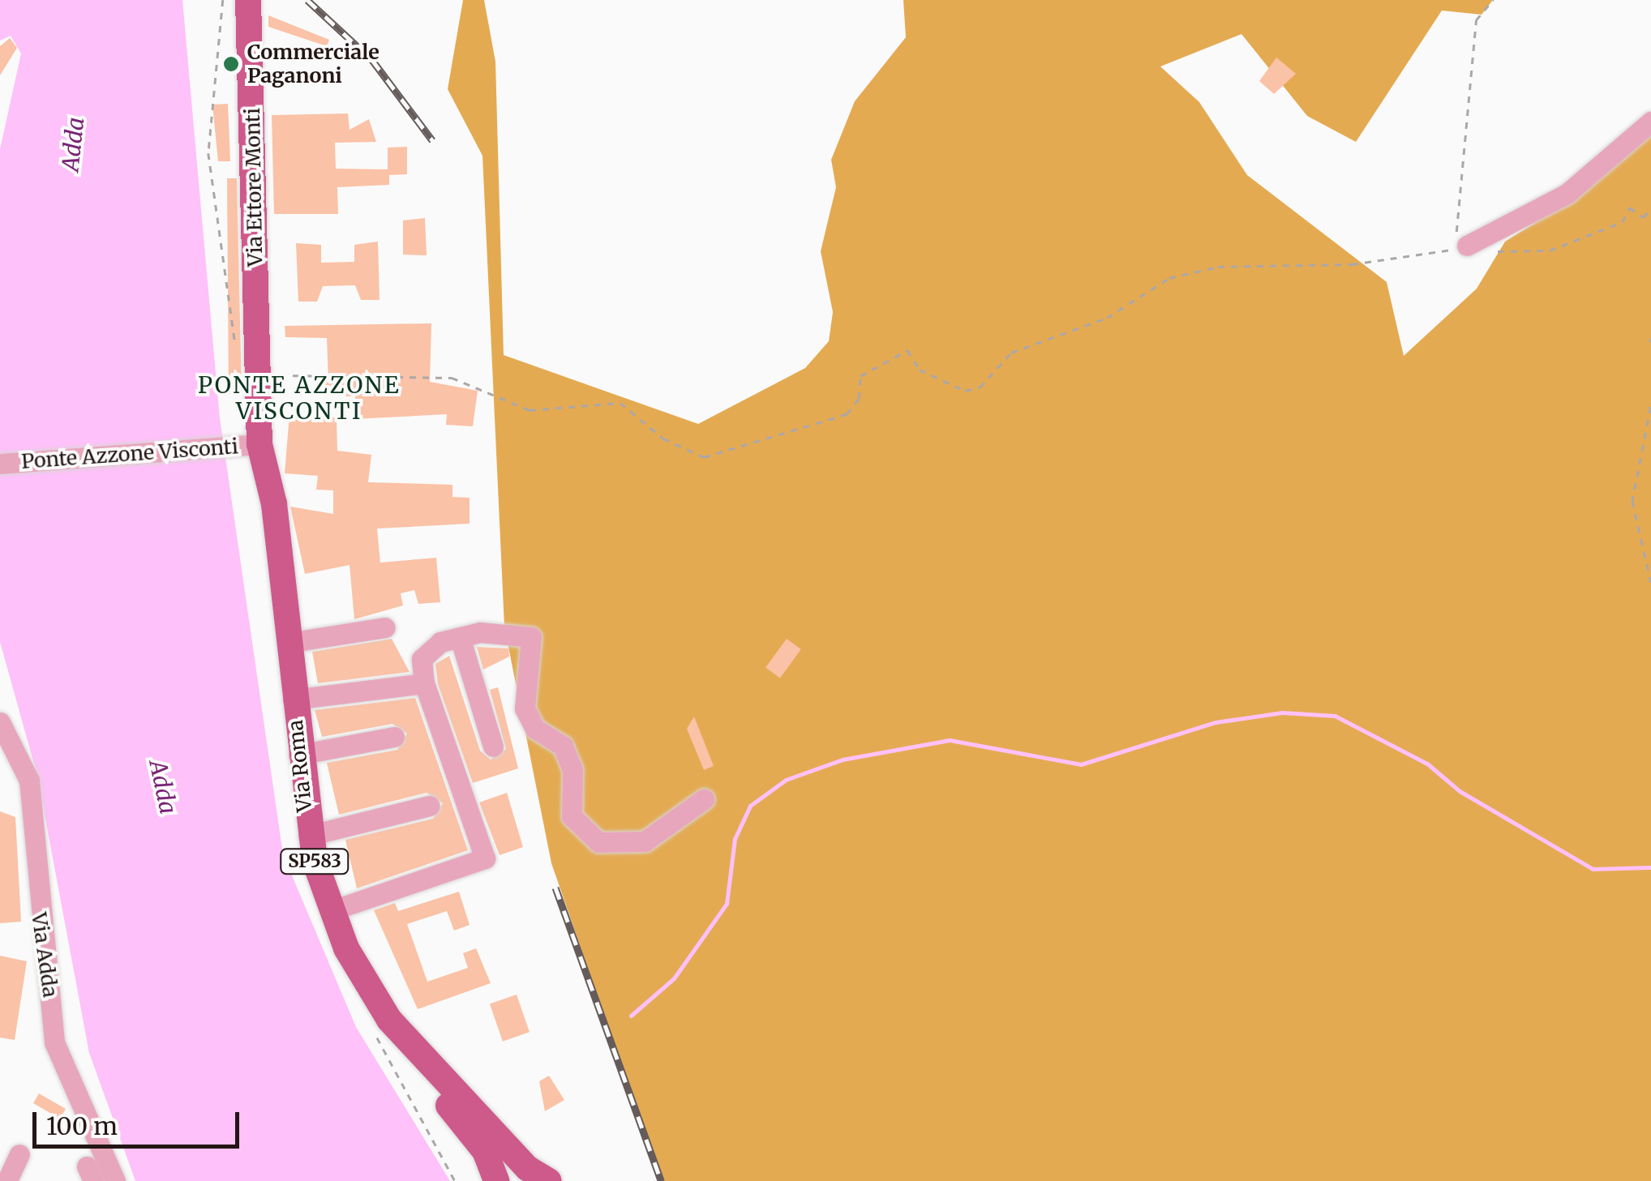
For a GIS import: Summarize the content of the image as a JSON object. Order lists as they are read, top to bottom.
{
  "streets": {
    "main road": ["Via Ettore Monti", "Via Roma", "SP583"],
    "street": ["Ponte Azzone Visconti", "Via Adda"]
  },
  "crossings": [
    ["Via Ettore Monti", "Via Roma"],
    ["Ponte Azzone Visconti", "Via Roma"]
  ],
  "districts": ["PONTE AZZONE VISCONTI"],
  "water": ["Adda"],
  "places": ["Commerciale Paganoni"],
  "scale_bar": "100 m"
}
